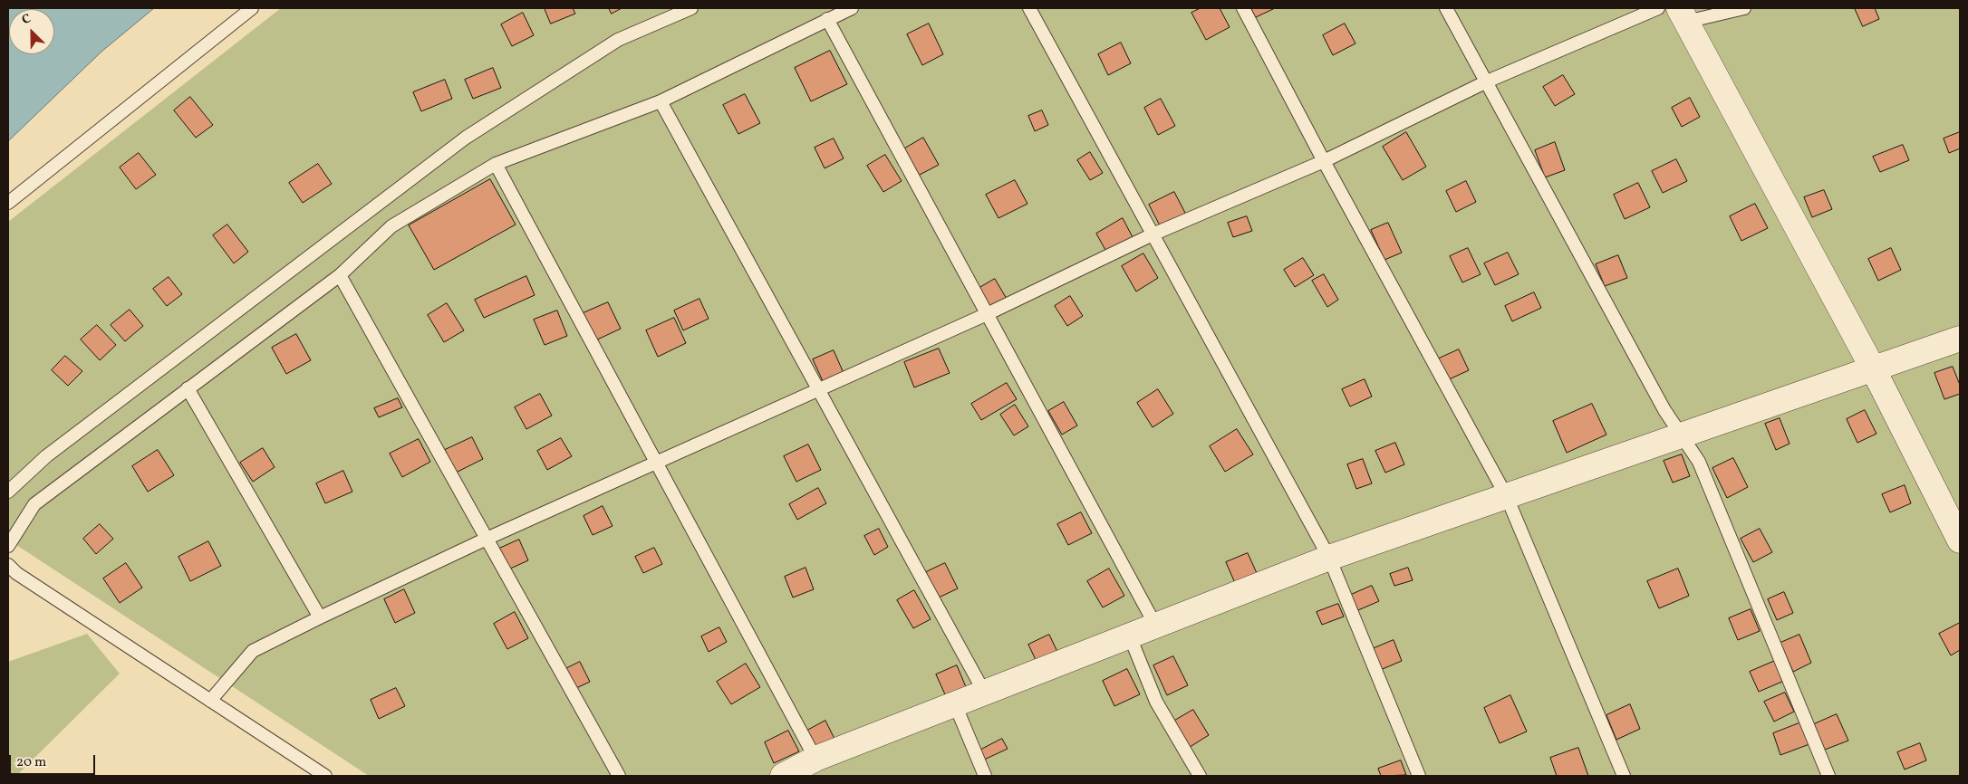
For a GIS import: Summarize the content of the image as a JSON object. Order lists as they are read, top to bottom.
{
  "scale_bar": "20 m",
  "north": "top left"
}
